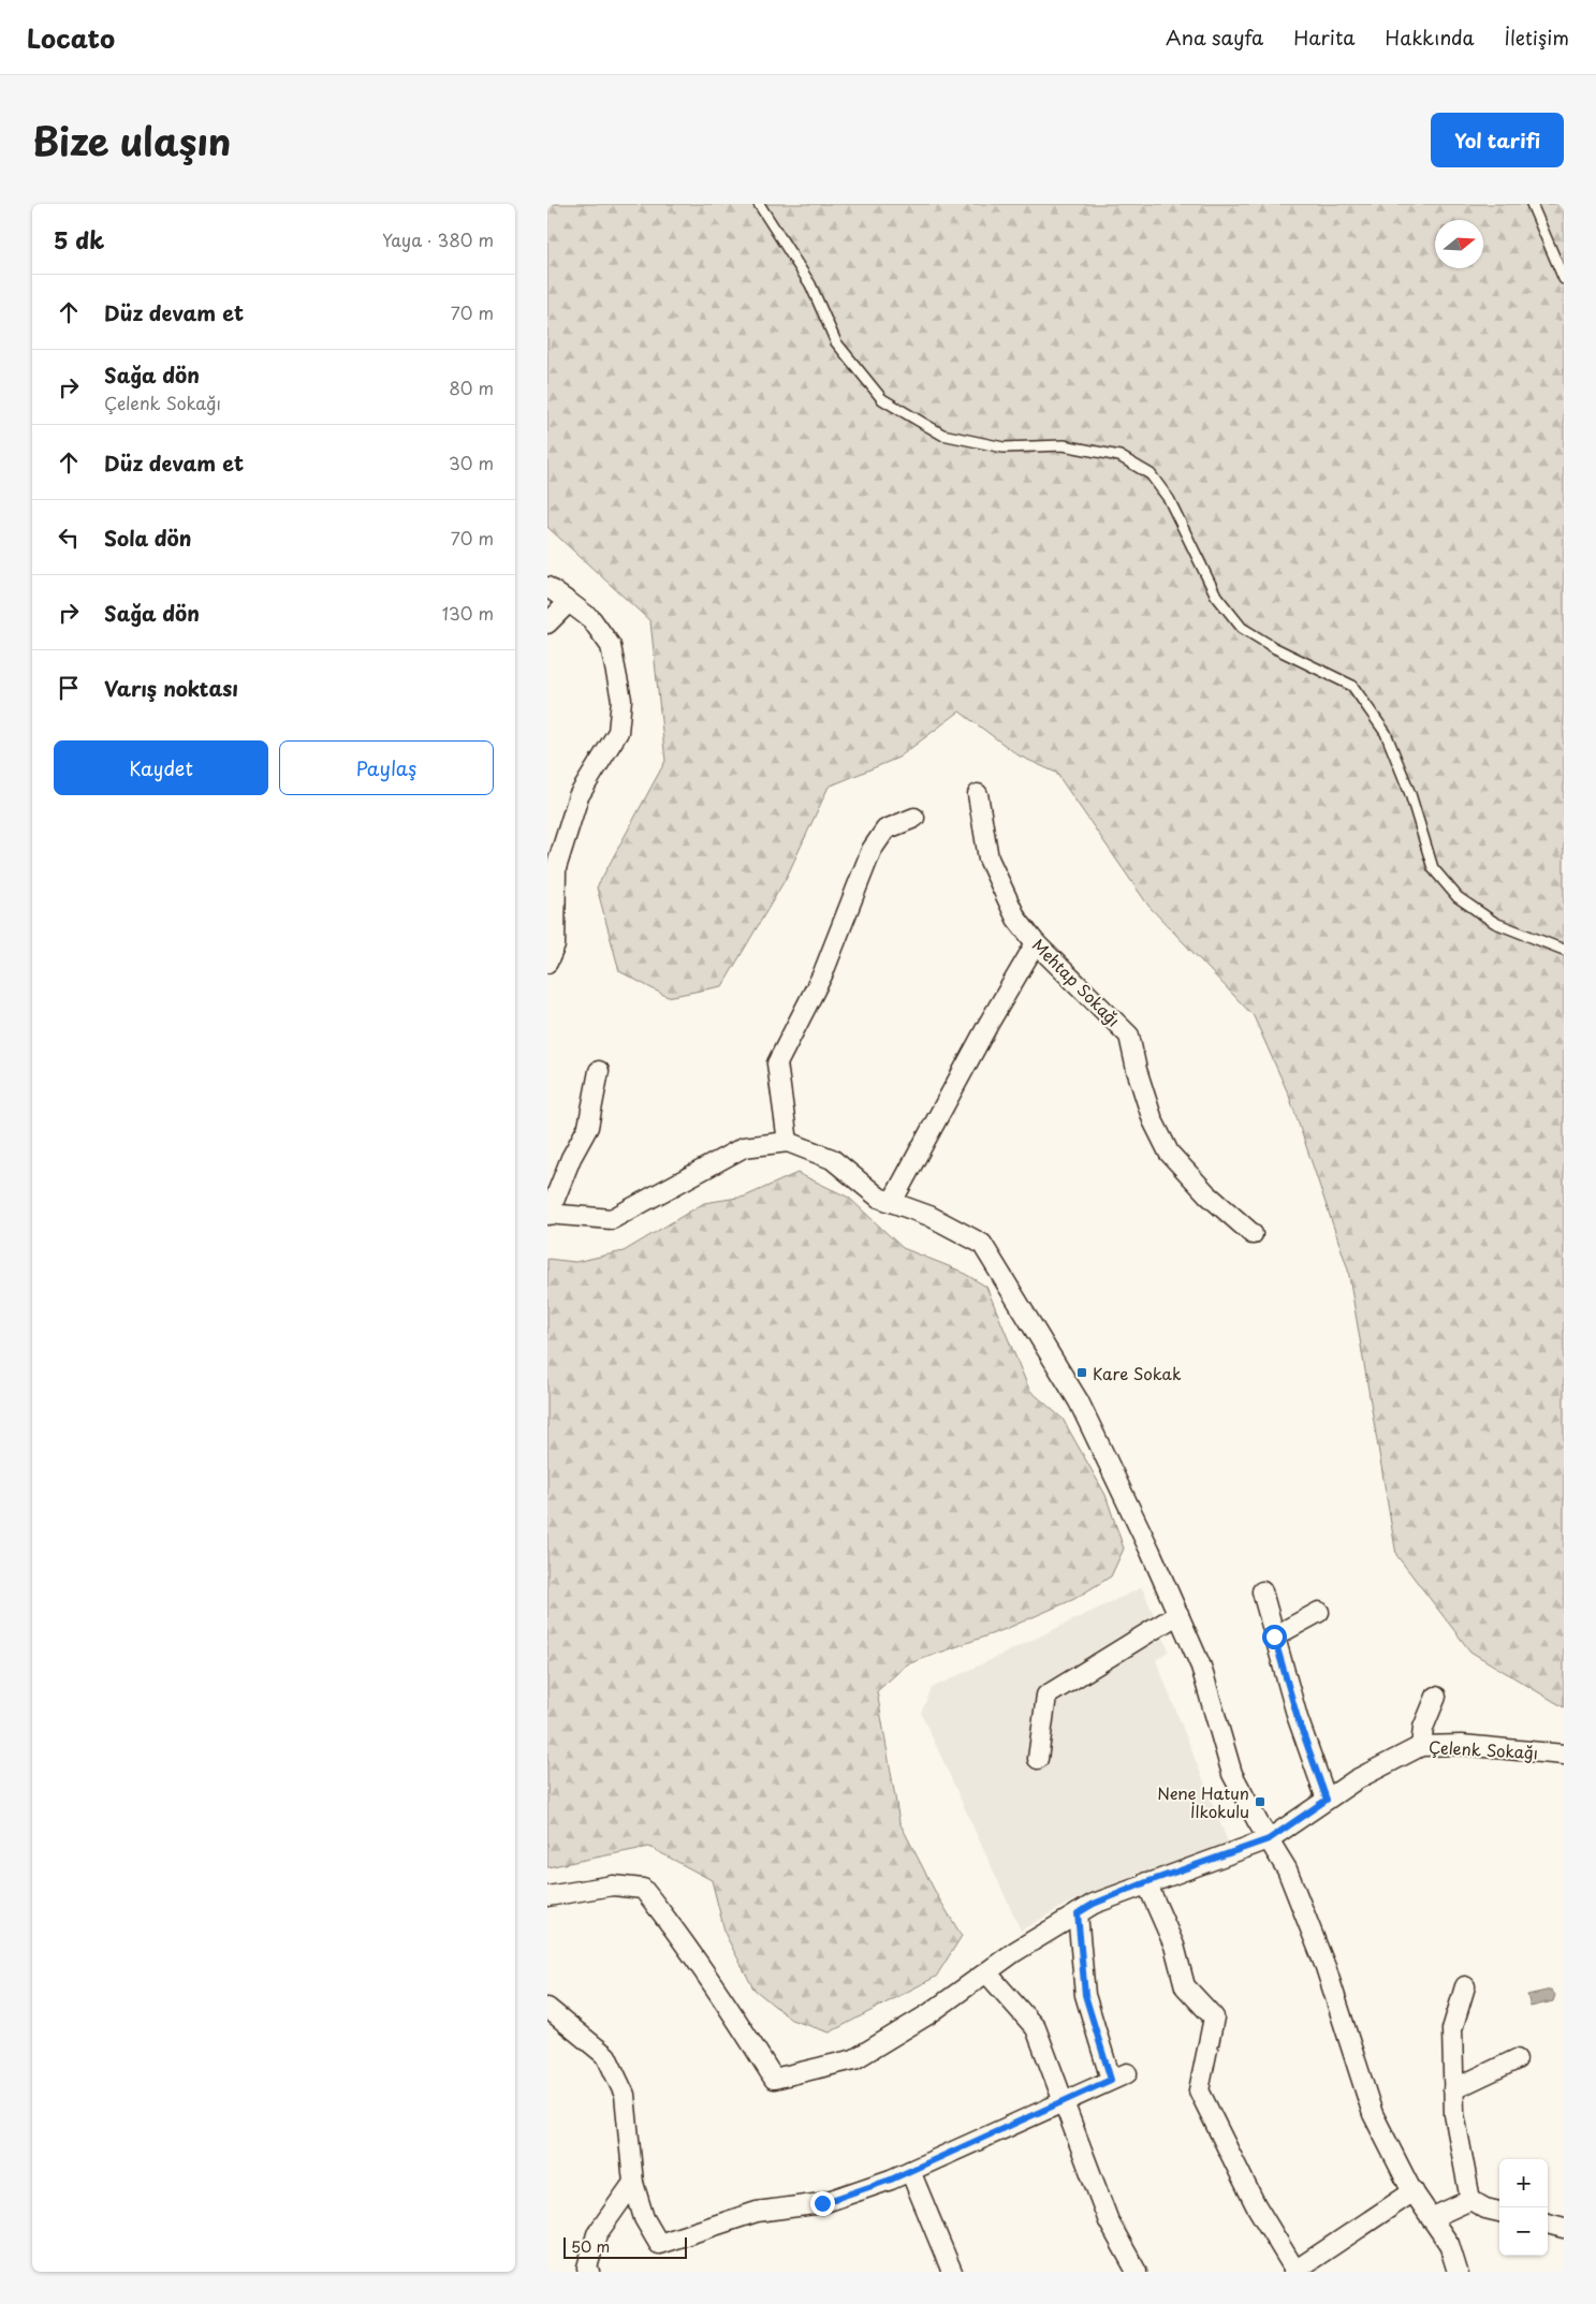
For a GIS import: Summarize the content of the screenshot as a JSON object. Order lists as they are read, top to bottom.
{
  "streets": {
    "street": ["Mehtap Sokağı", "Çelenk Sokağı"]
  },
  "places": {
    "transit": ["Kare Sokak", "Nene Hatun İlkokulu"]
  },
  "scale_bar": "50 m",
  "north": "right",
  "page": {
    "header": "Locato",
    "nav": [
      "Ana sayfa",
      "Harita",
      "Hakkında",
      "İletişim"
    ],
    "title": "Bize ulaşın",
    "buttons": [
      "Yol tarifi",
      ["Kaydet", "Paylaş"]
    ],
    "heading": ["5 dk", "Yaya · 380 m"],
    "list": [
      ["Düz devam et", "70 m"],
      ["Sağa dön", "Çelenk Sokağı", "80 m"],
      ["Düz devam et", "30 m"],
      ["Sola dön", "70 m"],
      ["Sağa dön", "130 m"],
      "Varış noktası"
    ],
    "map_buttons": ["+", "−"],
    "scale": "50 m"
  }
}
